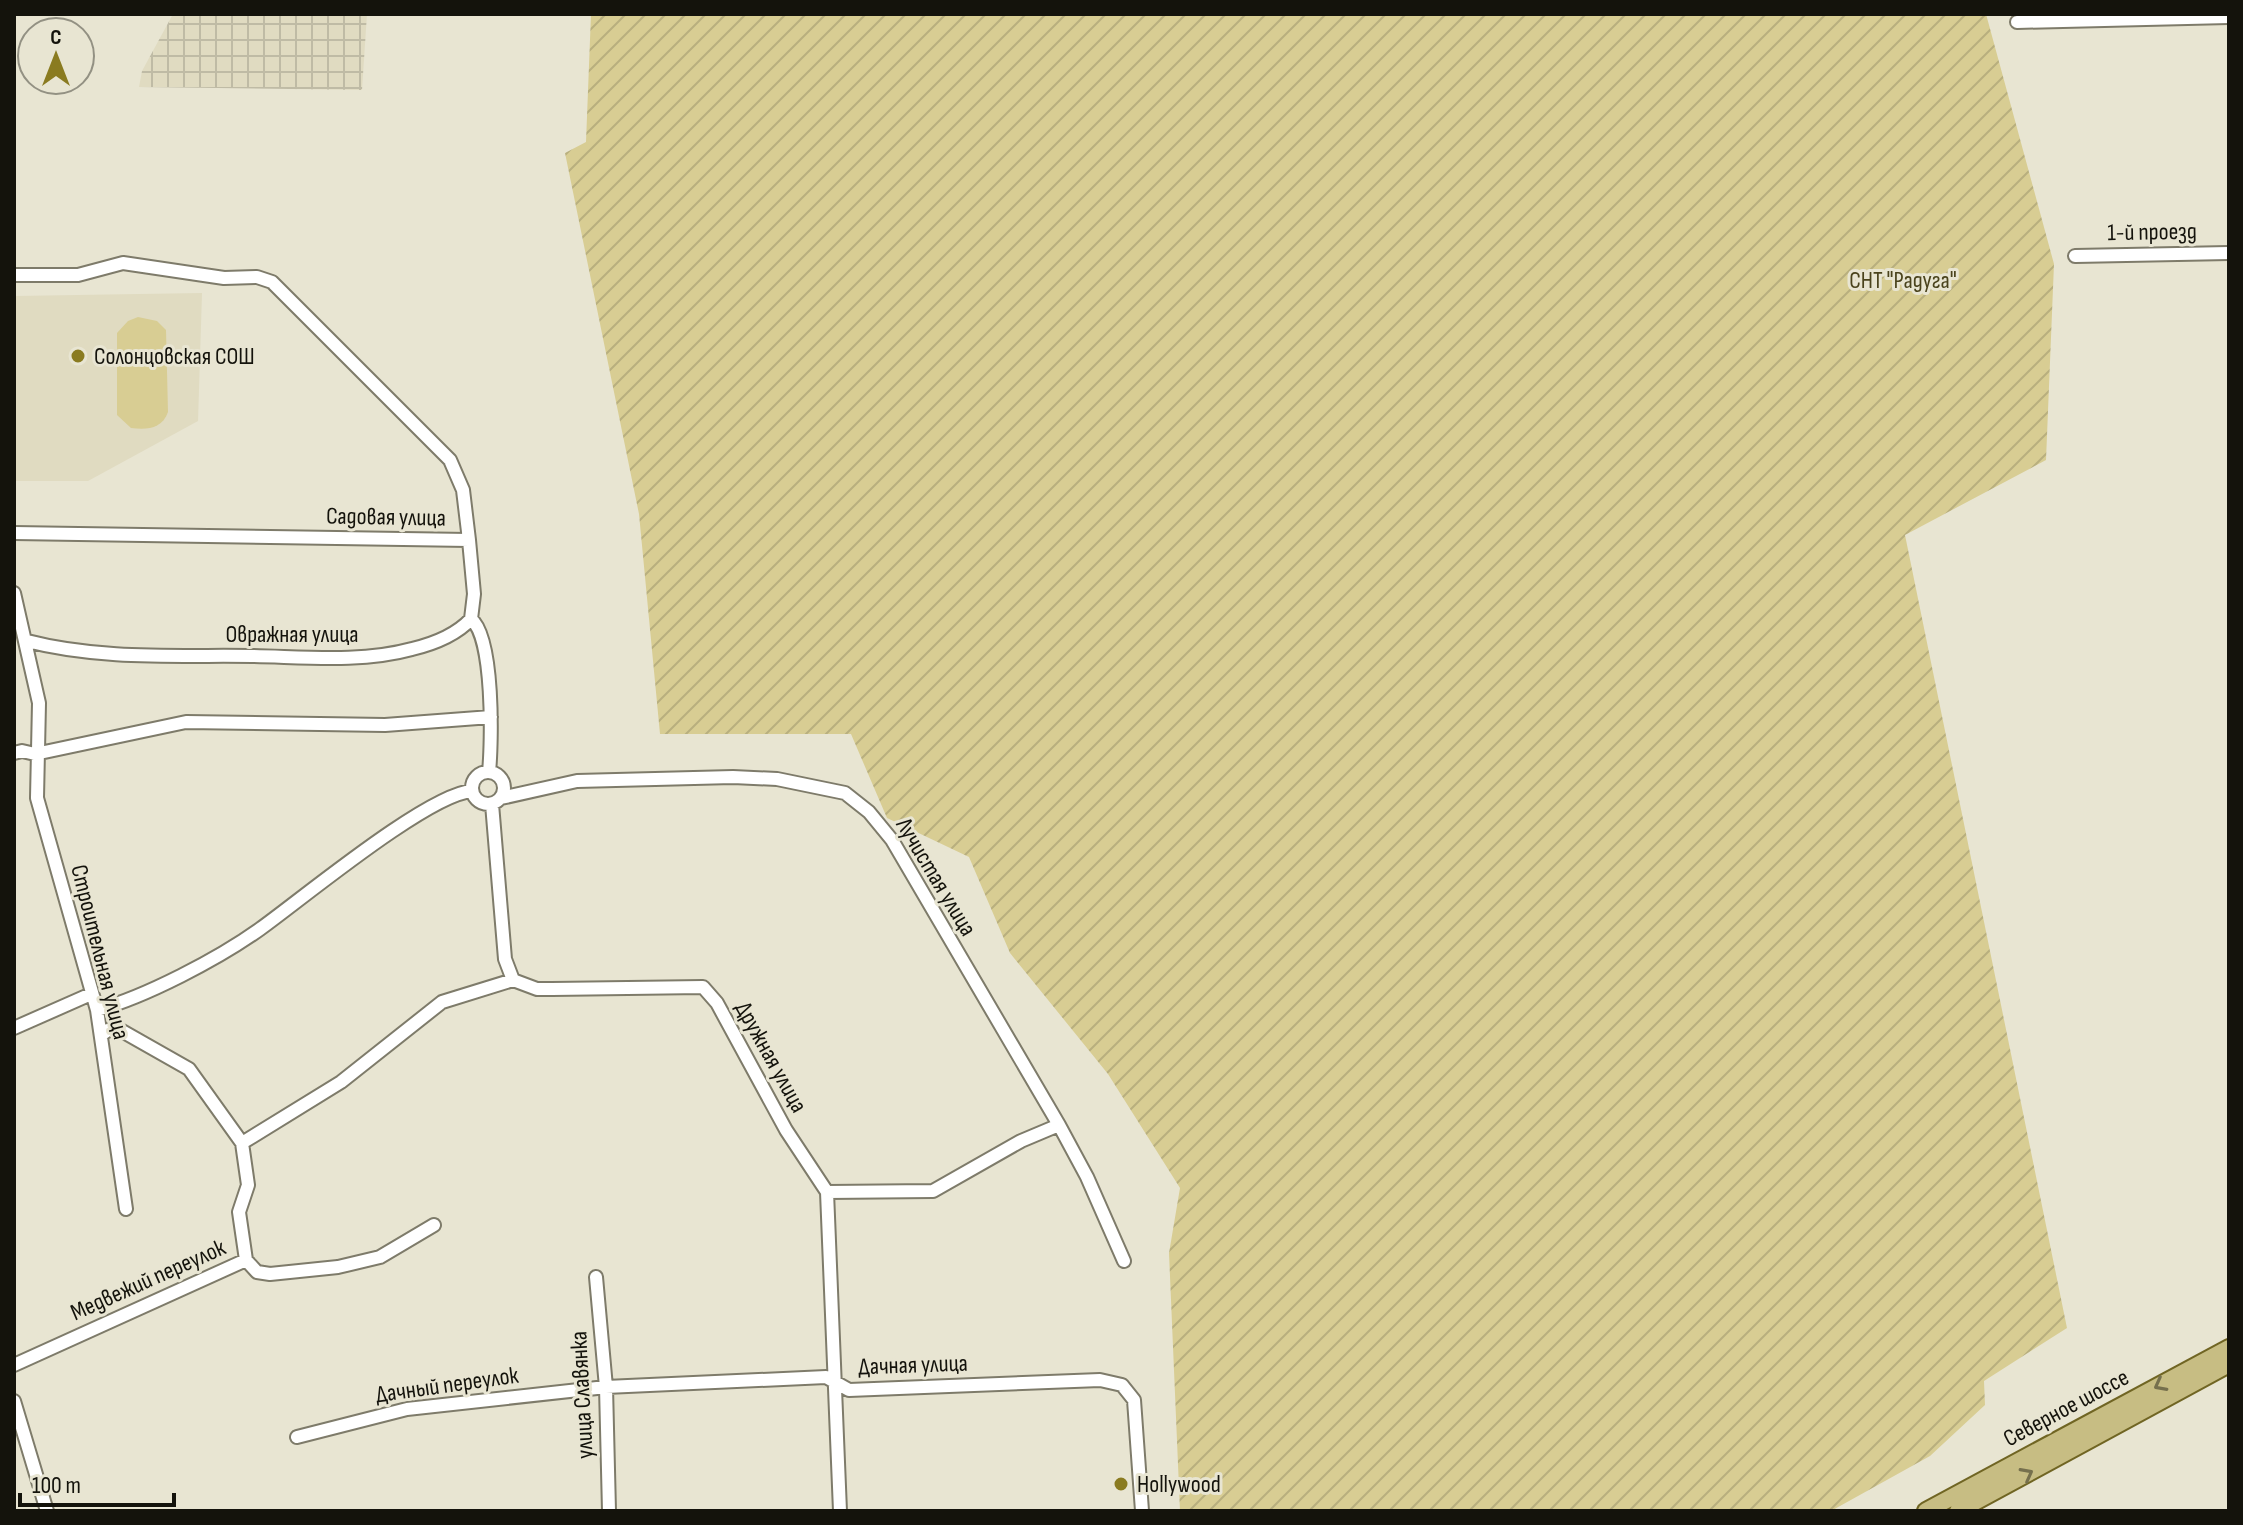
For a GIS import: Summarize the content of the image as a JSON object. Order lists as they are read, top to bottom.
{
  "streets": {
    "main road": ["Северное шоссе"],
    "street": [
      "1-й проезд",
      "Садовая улица",
      "Овражная улица",
      "Лучистая улица",
      "Строительная улица",
      "Дружная улица",
      "Медвежий переулок",
      "Дачная улица",
      "Дачный переулок",
      "улица Славянка"
    ]
  },
  "crossings": [
    ["Овражная улица", "Строительная улица"],
    ["Дачная улица", "Дачный переулок"],
    ["Дачная улица", "улица Славянка"],
    ["Дачный переулок", "улица Славянка"]
  ],
  "parks": ["СНТ \"Радуга\""],
  "places": ["Солонцовская СОШ", "Hollywood"],
  "scale_bar": "100 m",
  "north": "top"
}
